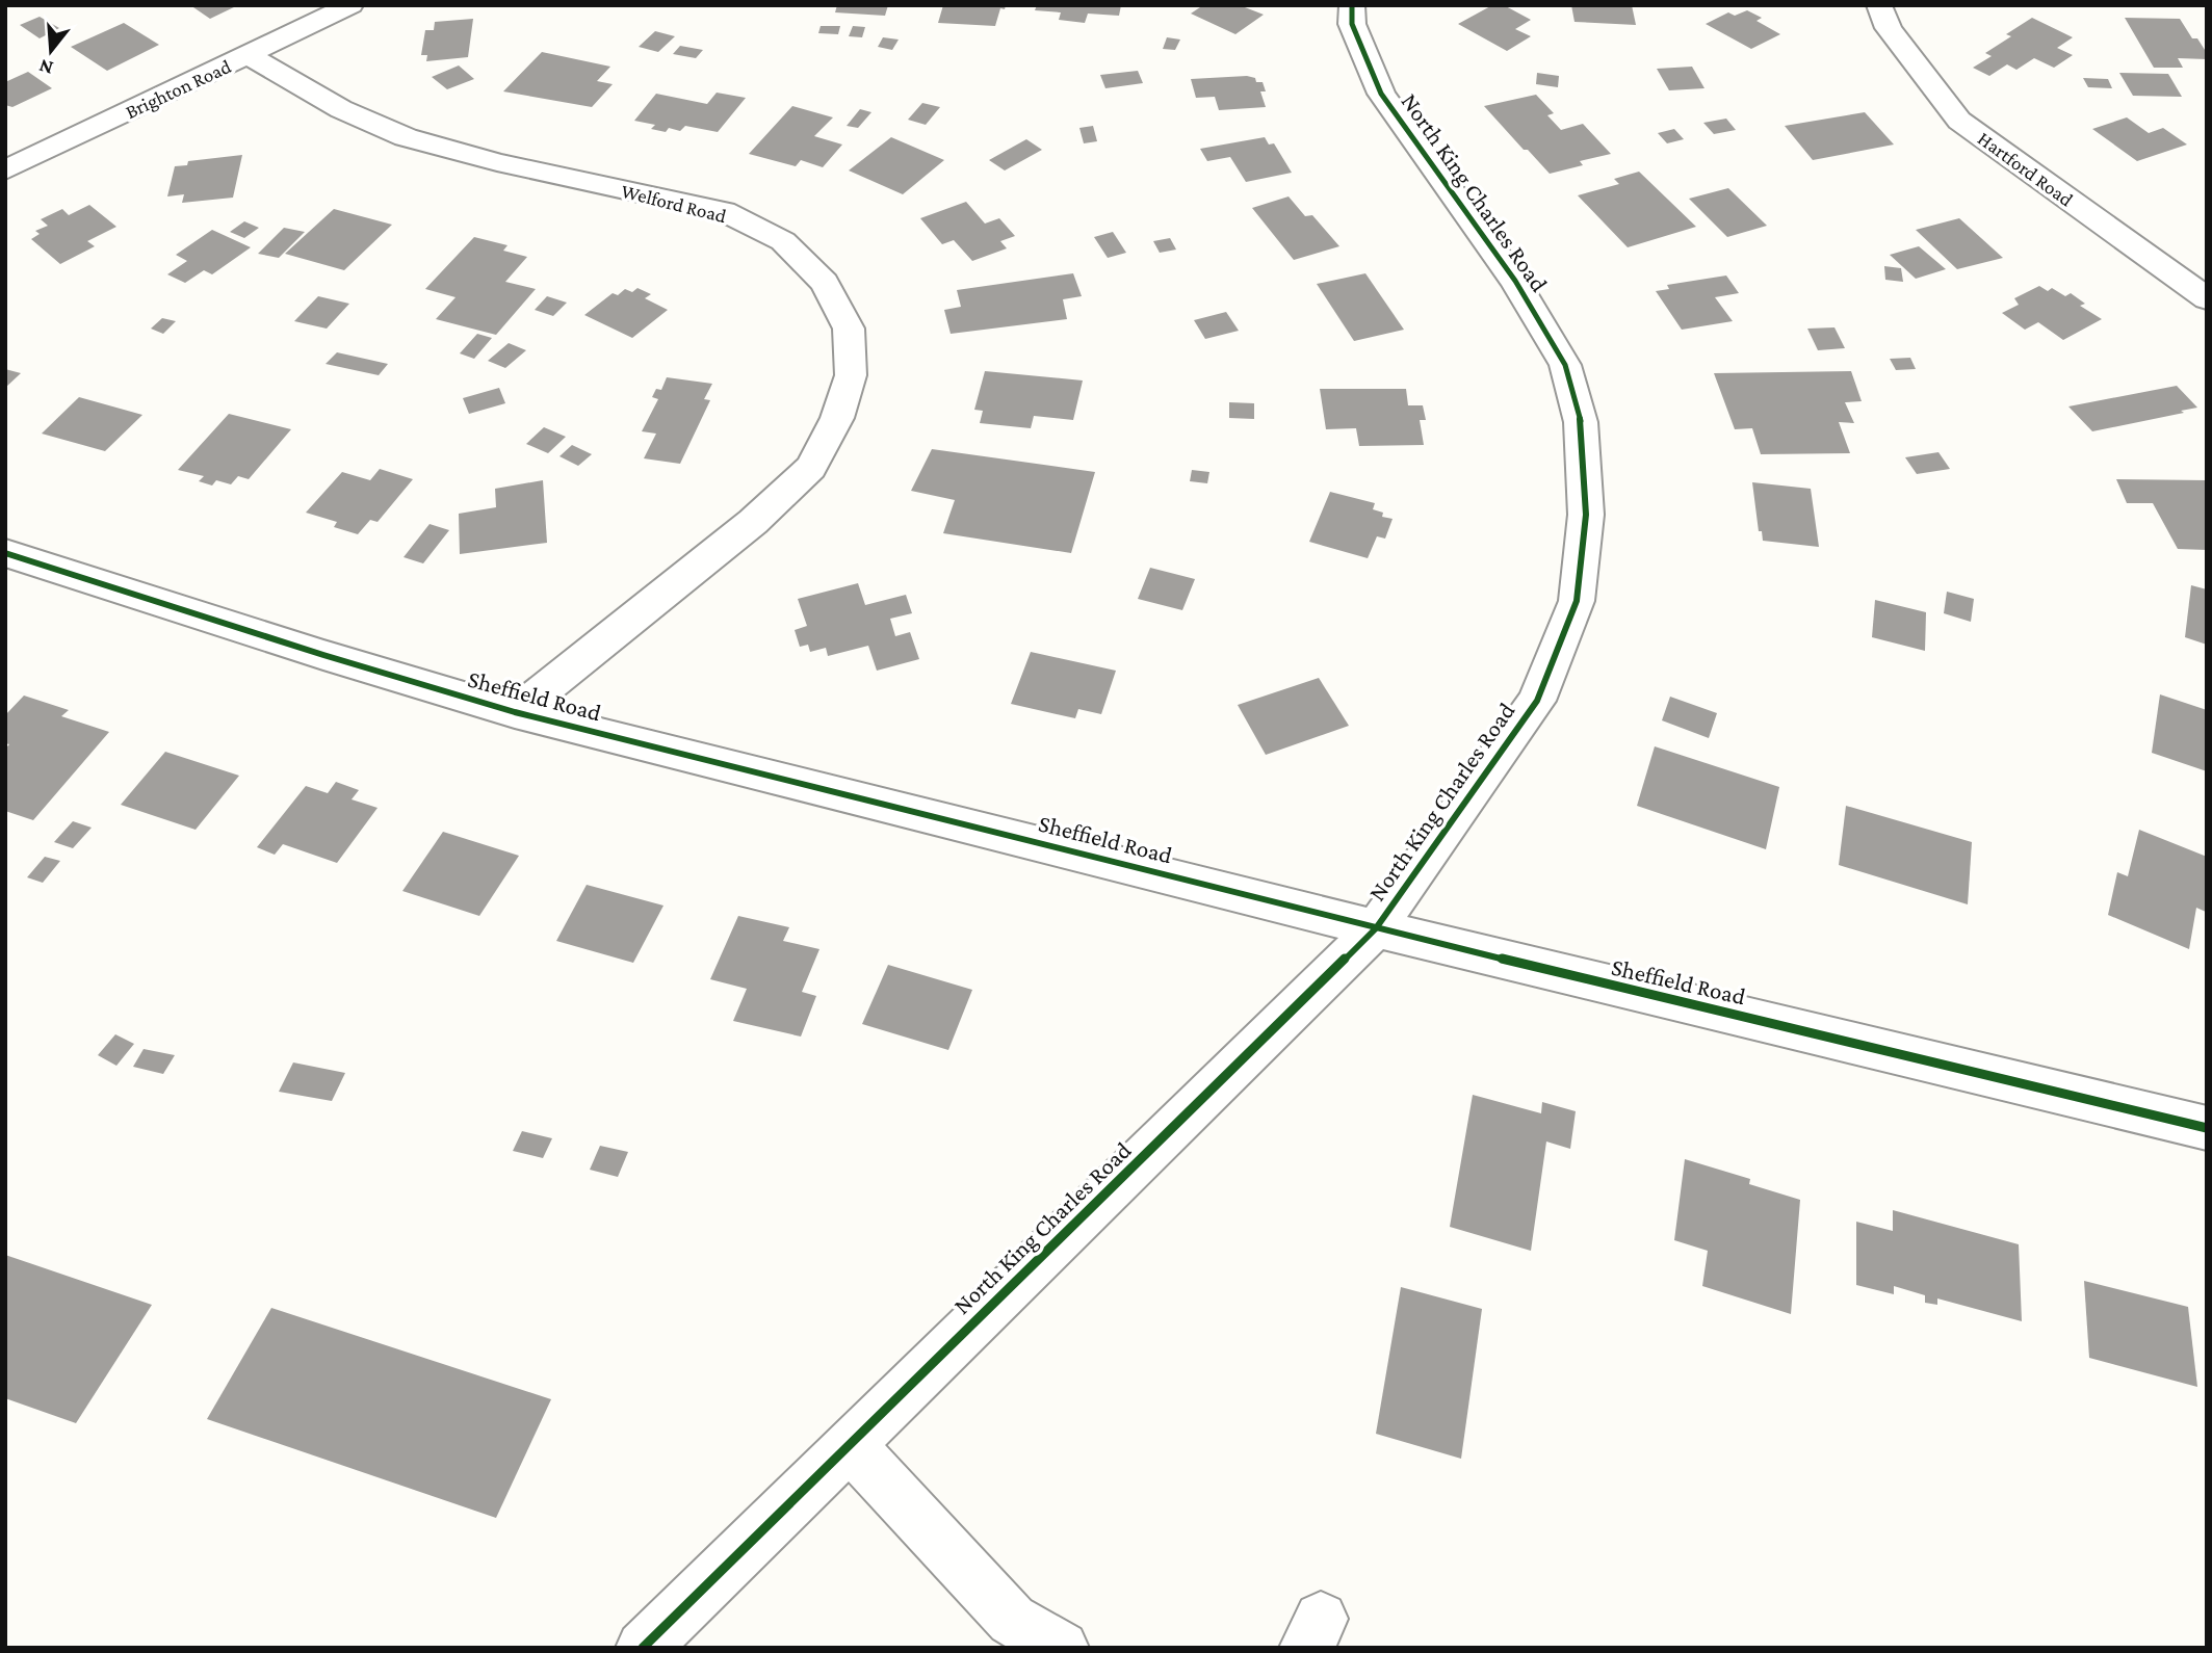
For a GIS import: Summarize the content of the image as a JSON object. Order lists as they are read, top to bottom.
{
  "streets": {
    "street": [
      "Brighton Road",
      "Hartford Road",
      "North King Charles Road",
      "Welford Road",
      "Sheffield Road"
    ]
  },
  "crossings": [
    ["Brighton Road", "Welford Road"],
    ["North King Charles Road", "Sheffield Road"],
    ["Welford Road", "Sheffield Road"]
  ],
  "north": "bottom"
}
